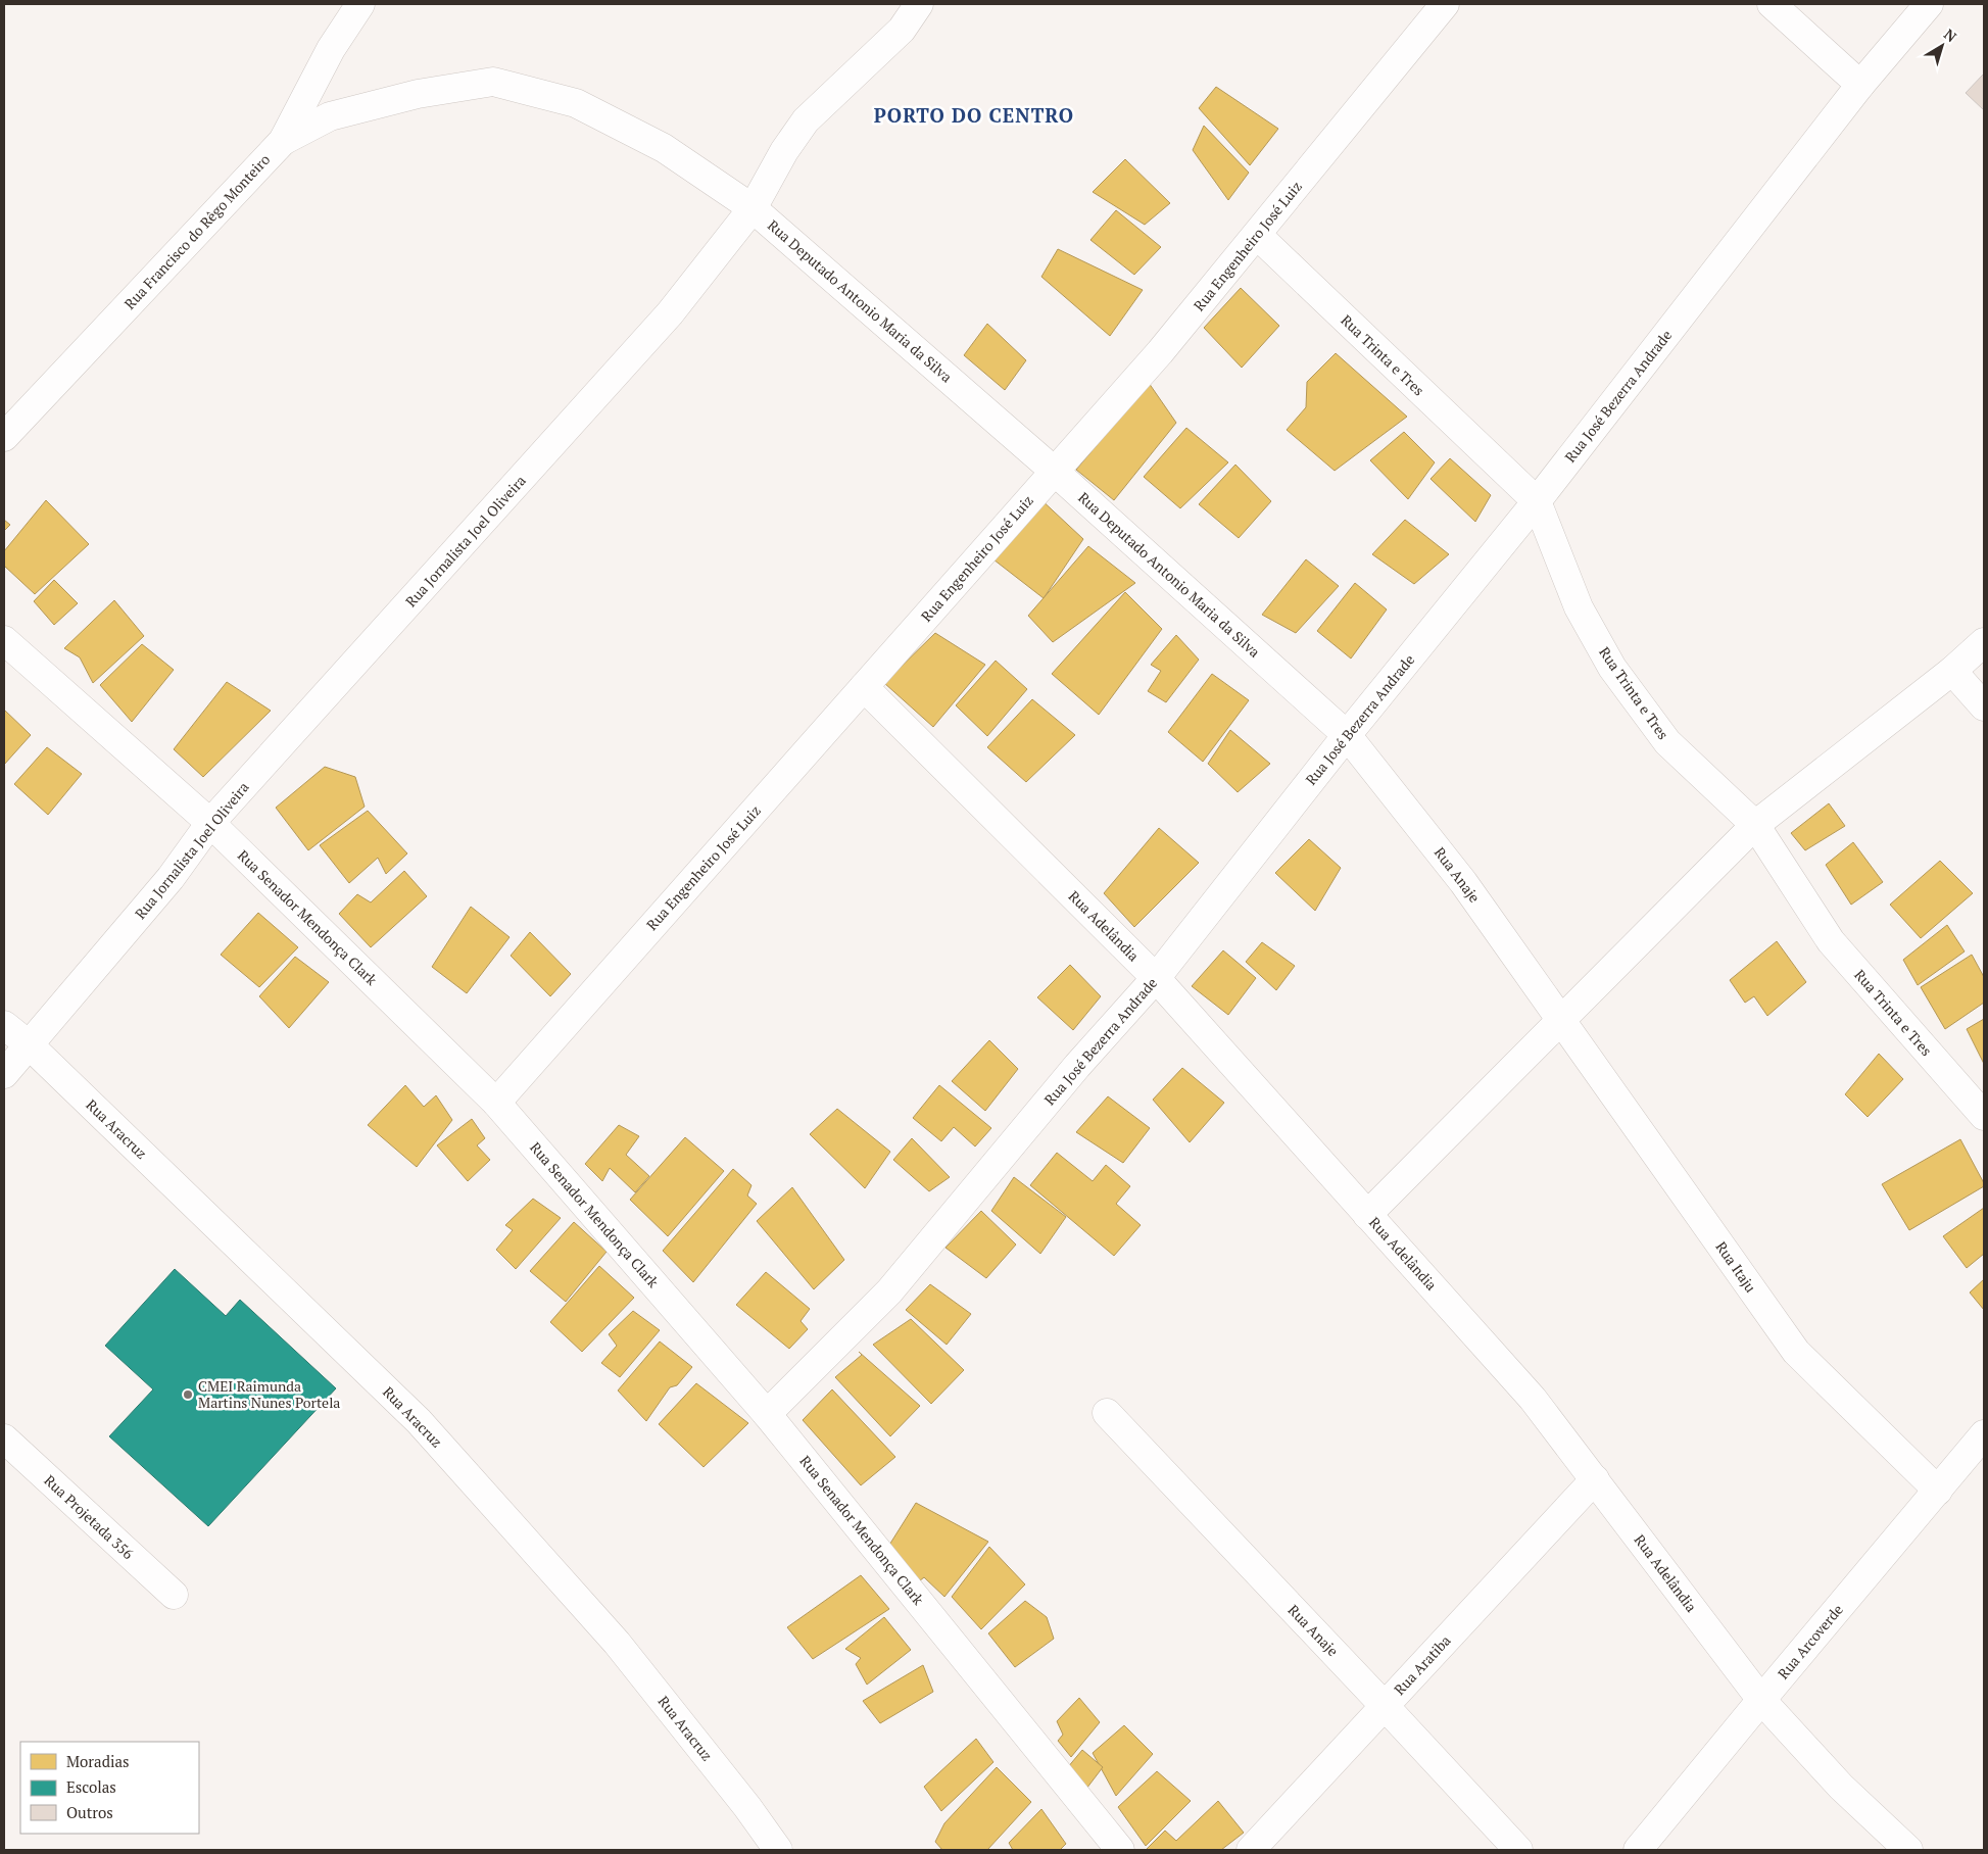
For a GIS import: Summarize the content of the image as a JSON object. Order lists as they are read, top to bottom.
{
  "streets": {
    "street": [
      "Rua Francisco do Rêgo Monteiro",
      "Rua Engenheiro José Luiz",
      "Rua Deputado Antonio Maria da Silva",
      "Rua Trinta e Tres",
      "Rua José Bezerra Andrade",
      "Rua Jornalista Joel Oliveira",
      "Rua Anaje",
      "Rua Senador Mendonça Clark",
      "Rua Adelândia",
      "Rua Aracruz",
      "Rua Itaju",
      "Rua Projetada 356",
      "Rua Arcoverde",
      "Rua Aratiba"
    ]
  },
  "crossings": [
    ["Rua Francisco do Rêgo Monteiro", "Rua Deputado Antonio Maria da Silva"],
    ["Rua Engenheiro José Luiz", "Rua Deputado Antonio Maria da Silva"],
    ["Rua Engenheiro José Luiz", "Rua Trinta e Tres"],
    ["Rua Engenheiro José Luiz", "Rua Senador Mendonça Clark"],
    ["Rua Engenheiro José Luiz", "Rua Adelândia"],
    ["Rua Deputado Antonio Maria da Silva", "Rua José Bezerra Andrade"],
    ["Rua Deputado Antonio Maria da Silva", "Rua Jornalista Joel Oliveira"],
    ["Rua Deputado Antonio Maria da Silva", "Rua Anaje"],
    ["Rua Trinta e Tres", "Rua José Bezerra Andrade"],
    ["Rua José Bezerra Andrade", "Rua Anaje"],
    ["Rua José Bezerra Andrade", "Rua Senador Mendonça Clark"],
    ["Rua José Bezerra Andrade", "Rua Adelândia"],
    ["Rua Jornalista Joel Oliveira", "Rua Senador Mendonça Clark"],
    ["Rua Jornalista Joel Oliveira", "Rua Aracruz"],
    ["Rua Anaje", "Rua Itaju"],
    ["Rua Anaje", "Rua Aratiba"],
    ["Rua Adelândia", "Rua Arcoverde"],
    ["Rua Adelândia", "Rua Aratiba"],
    ["Rua Itaju", "Rua Arcoverde"]
  ],
  "districts": ["PORTO DO CENTRO"],
  "places": ["CMEI Raimunda Martins Nunes Portela"],
  "legend": ["Moradias", "Escolas", "Outros"],
  "north": "top right"
}
